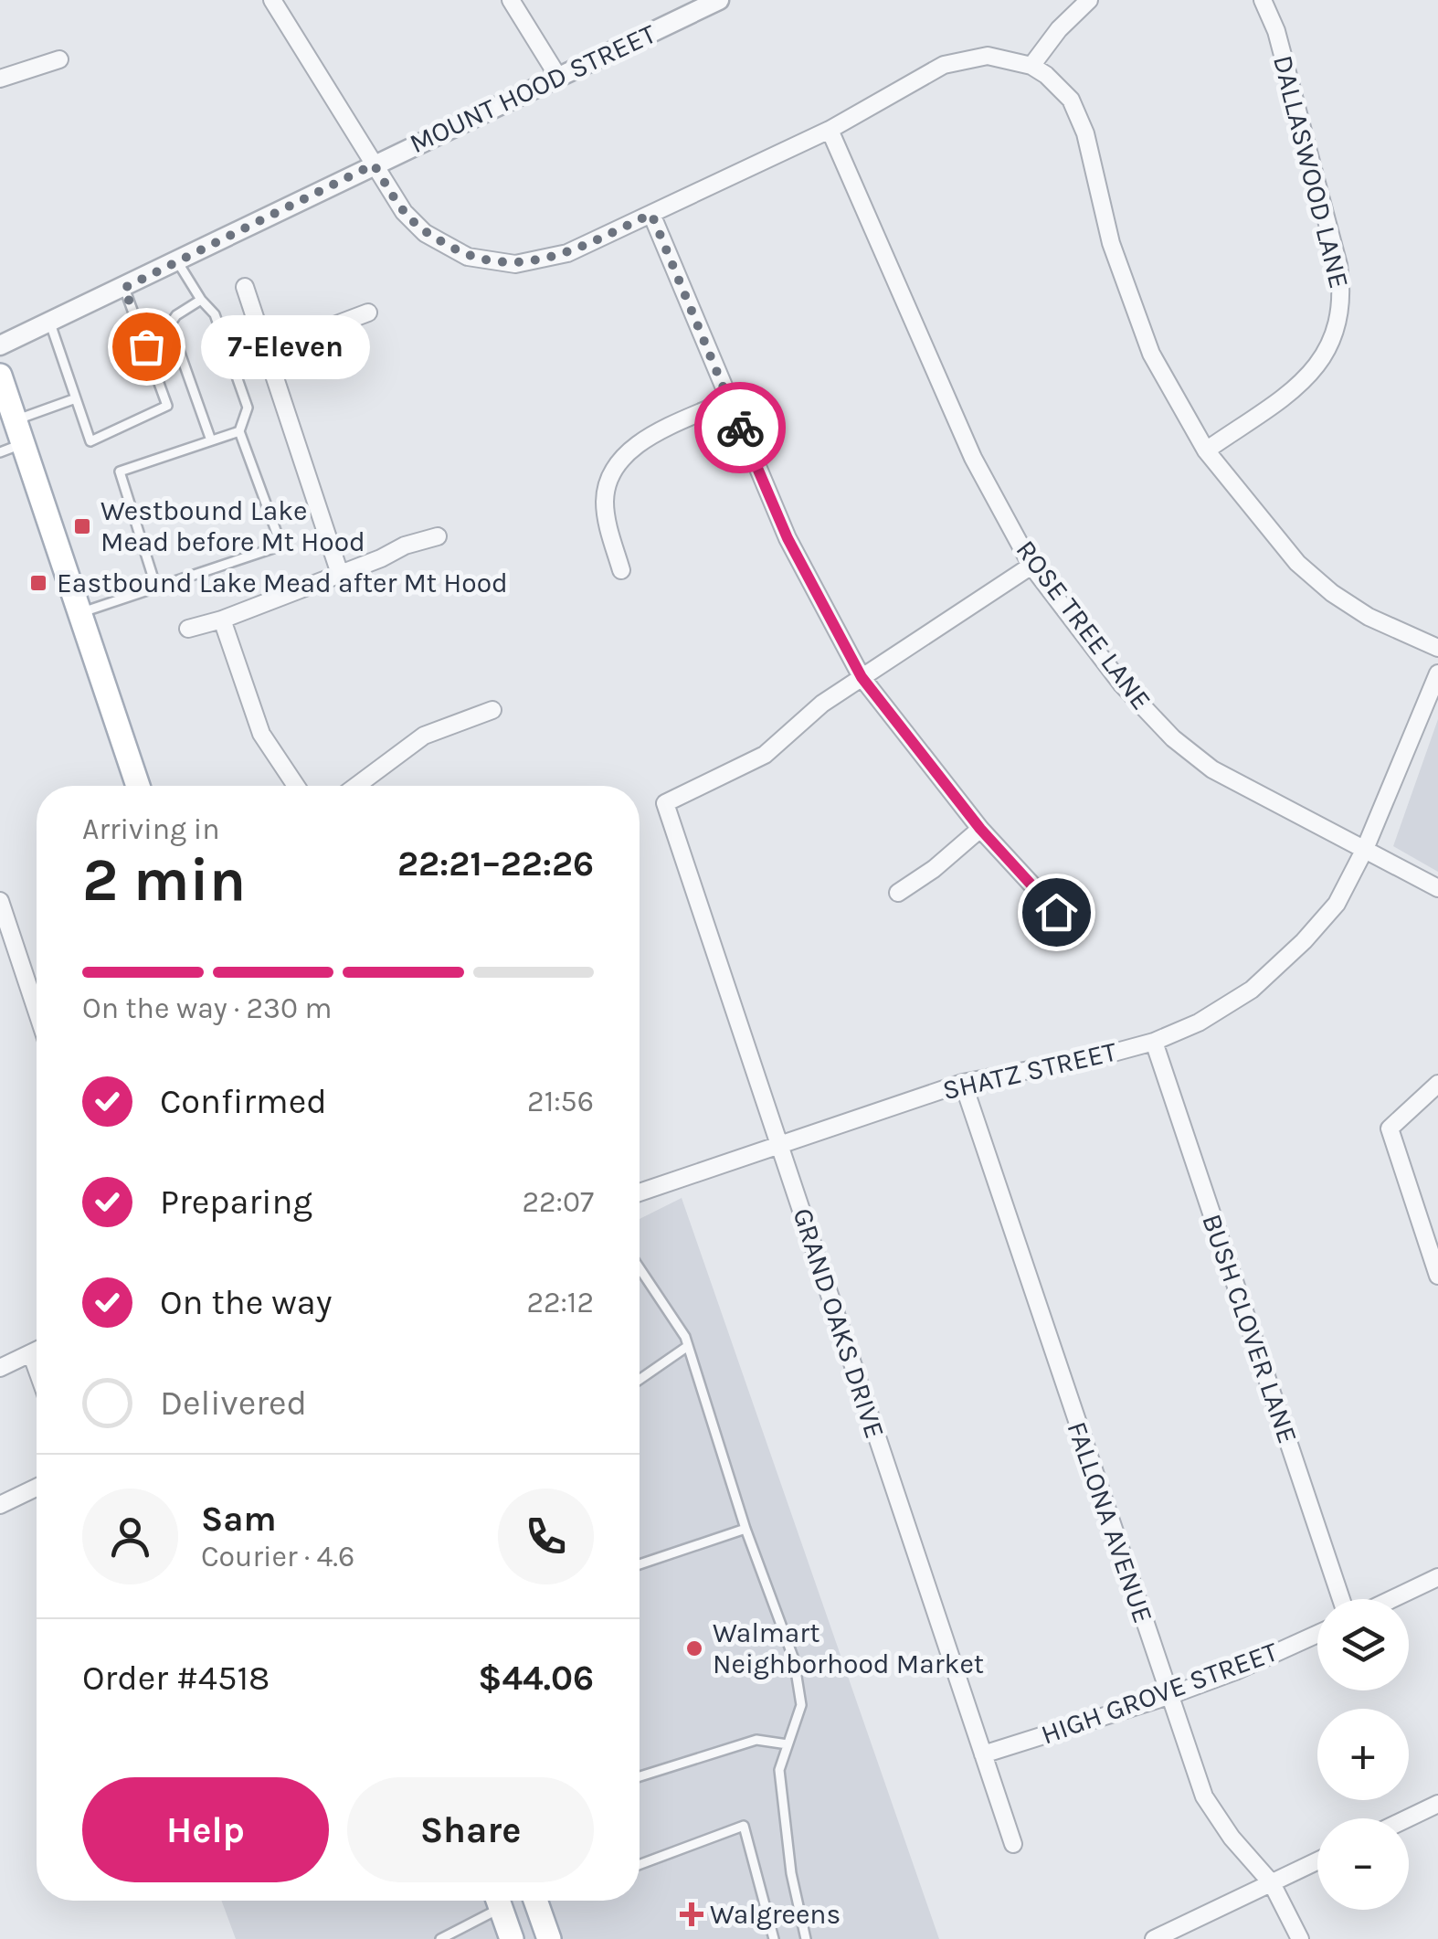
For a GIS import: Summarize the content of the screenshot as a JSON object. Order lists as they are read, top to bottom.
{
  "streets": {
    "street": [
      "MOUNT HOOD STREET",
      "DALLASWOOD LANE",
      "ROSE TREE LANE",
      "SHATZ STREET",
      "GRAND OAKS DRIVE",
      "BUSH CLOVER LANE",
      "FALLONA AVENUE",
      "HIGH GROVE STREET"
    ]
  },
  "crossings": [
    ["ROSE TREE LANE", "SHATZ STREET"],
    ["SHATZ STREET", "GRAND OAKS DRIVE"],
    ["SHATZ STREET", "BUSH CLOVER LANE"],
    ["SHATZ STREET", "FALLONA AVENUE"],
    ["GRAND OAKS DRIVE", "HIGH GROVE STREET"],
    ["FALLONA AVENUE", "HIGH GROVE STREET"]
  ],
  "places": {
    "other": ["7-Eleven", "Walmart Neighborhood Market"],
    "transit": ["Westbound Lake Mead before Mt Hood", "Eastbound Lake Mead after Mt Hood"],
    "health": ["Walgreens"]
  },
  "page": {
    "bubble": "7-Eleven",
    "heading": ["2 min", "Arriving in", "22:21–22:26"],
    "panel": [
      "Sam",
      "Courier · 4.6",
      "Order #4518",
      "$44.06"
    ],
    "bar": "On the way · 230 m",
    "list": [
      ["Confirmed", "21:56"],
      ["Preparing", "22:07"],
      ["On the way", "22:12"],
      "Delivered"
    ],
    "map_buttons": ["+", "−"],
    "buttons": ["Help", "Share"]
  }
}
